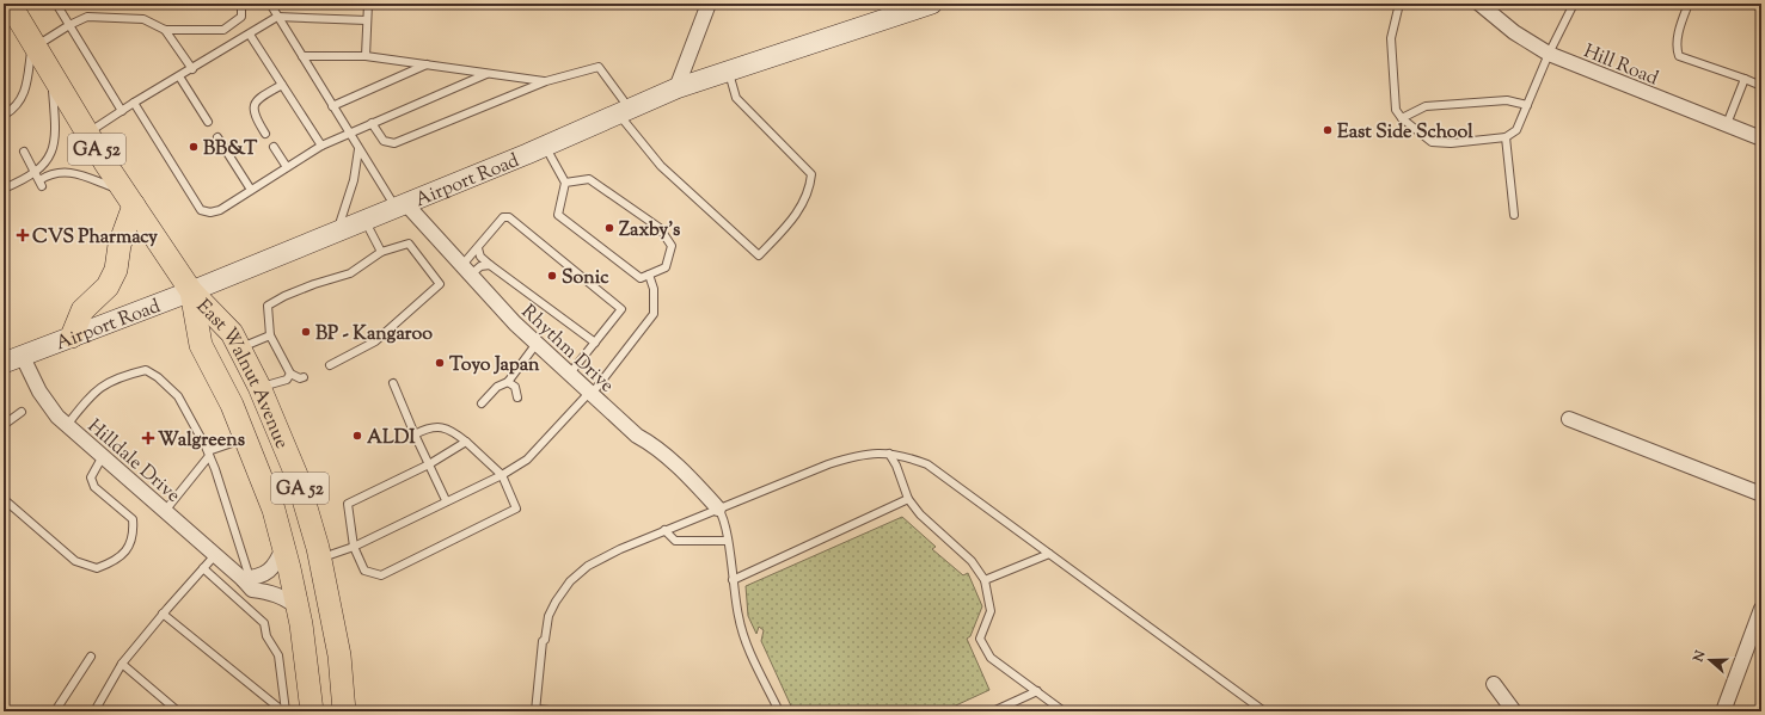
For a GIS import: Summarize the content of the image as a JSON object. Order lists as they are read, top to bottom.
{
  "streets": {
    "main road": ["GA 52", "East Walnut Avenue"],
    "street": [
      "Hill Road",
      "Airport Road",
      "Rhythm Drive",
      "Hilldale Drive"
    ]
  },
  "crossings": [
    ["Airport Road", "Rhythm Drive"],
    ["Airport Road", "East Walnut Avenue"],
    ["Airport Road", "Hilldale Drive"],
    ["East Walnut Avenue", "Hilldale Drive"]
  ],
  "places": {
    "other": [
      "East Side School",
      "BB&T",
      "Zaxby's",
      "Sonic",
      "BP - Kangaroo",
      "Toyo Japan",
      "ALDI"
    ],
    "health": ["CVS Pharmacy", "Walgreens"]
  },
  "north": "left"
}
